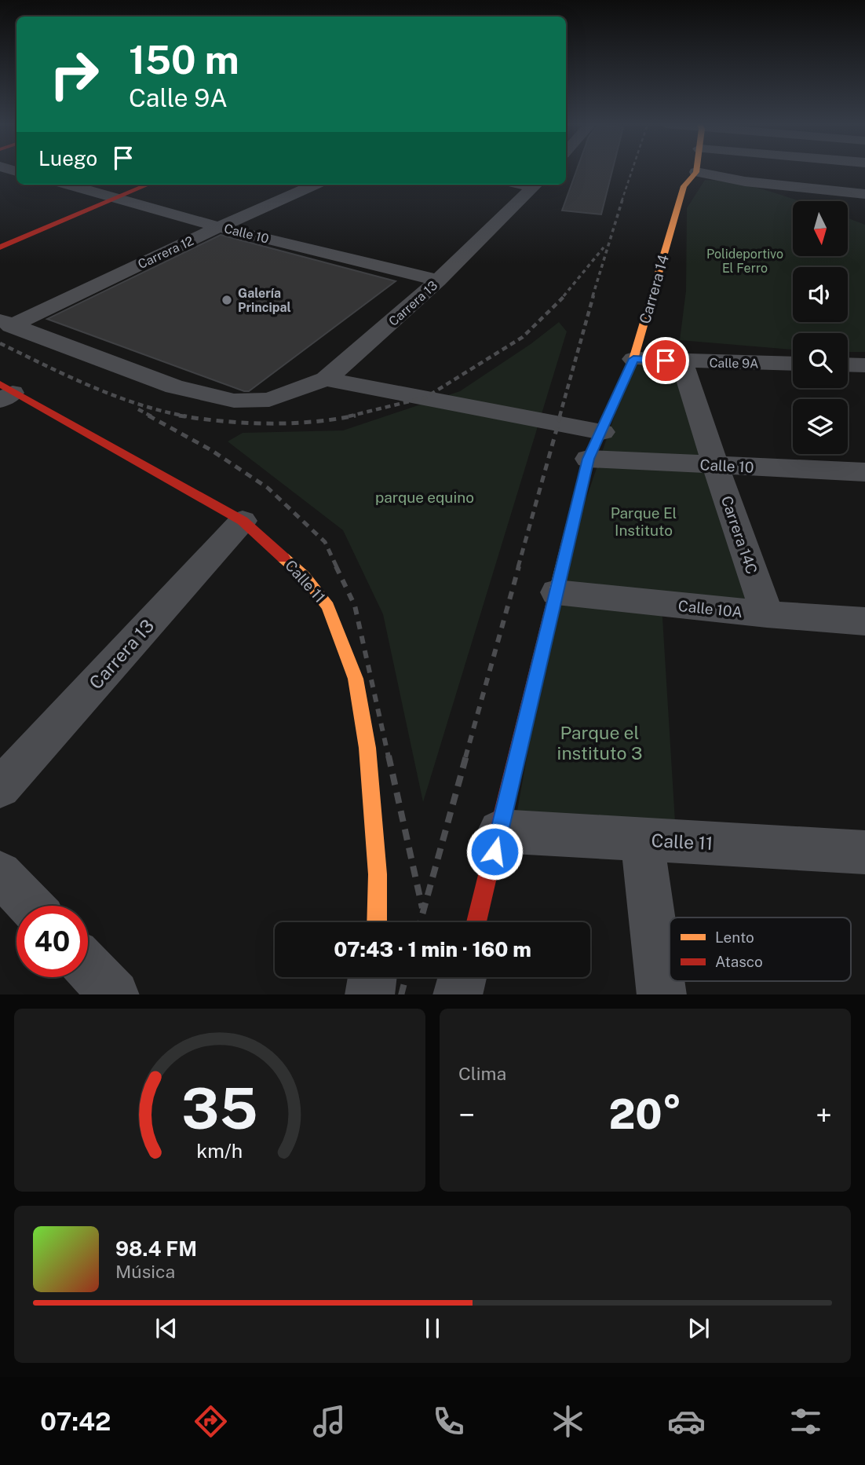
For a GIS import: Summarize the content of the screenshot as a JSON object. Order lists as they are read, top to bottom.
{
  "streets": {
    "street": [
      "Calle 10",
      "Carrera 12",
      "Carrera 14",
      "Carrera 13",
      "Calle 9A",
      "Carrera 14C",
      "Calle 11",
      "Calle 10A"
    ]
  },
  "crossings": [
    ["Calle 10", "Carrera 12"],
    ["Calle 10", "Carrera 14"],
    ["Calle 10", "Carrera 13"],
    ["Calle 10", "Carrera 14C"],
    ["Carrera 12", "Carrera 13"],
    ["Carrera 14", "Calle 9A"],
    ["Carrera 14", "Calle 11"],
    ["Carrera 14", "Calle 10A"],
    ["Carrera 13", "Calle 11"],
    ["Calle 9A", "Carrera 14C"],
    ["Carrera 14C", "Calle 10A"]
  ],
  "parks": [
    "Polideportivo El Ferro",
    "parque equino",
    "Parque El Instituto",
    "Parque el instituto 3"
  ],
  "places": ["Galería Principal"],
  "legend": ["Lento", "Atasco"],
  "north": "bottom",
  "page": {
    "turn": ["150 m", "Calle 9A"],
    "then": "Luego",
    "limit": "40",
    "trip": "07:43 · 1 min · 160 m",
    "tile": "Clima",
    "heat": ["−", "20°", "+"],
    "song": ["98.4 FM", "Música"],
    "tabs": "07:42",
    "gauge": ["35", "km/h"]
  }
}
